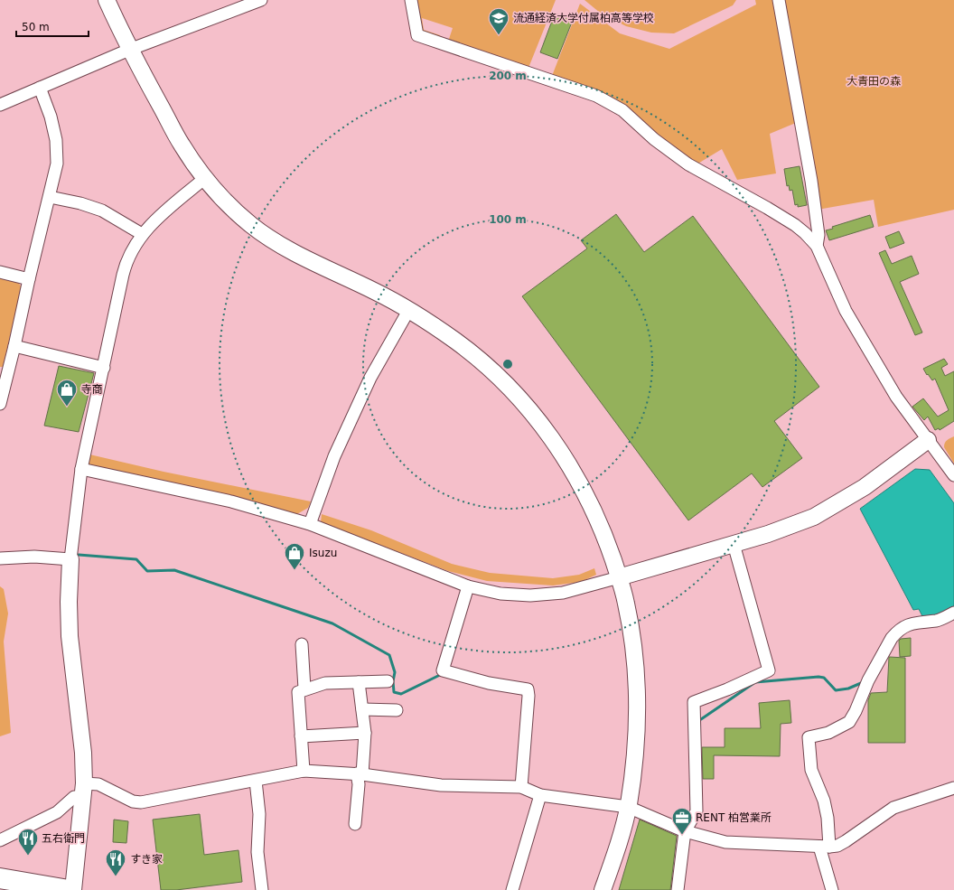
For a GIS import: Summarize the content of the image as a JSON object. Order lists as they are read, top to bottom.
{
  "parks": ["大青田の森"],
  "places": {
    "school or university": ["流通経済大学付属柏高等学校"],
    "shop": ["寺商", "Isuzu"],
    "office": ["RENT 柏営業所"],
    "restaurant": ["五右衛門", "すき家"]
  },
  "scale_bar": "50 m",
  "rings": ["200 m", "100 m"]
}
